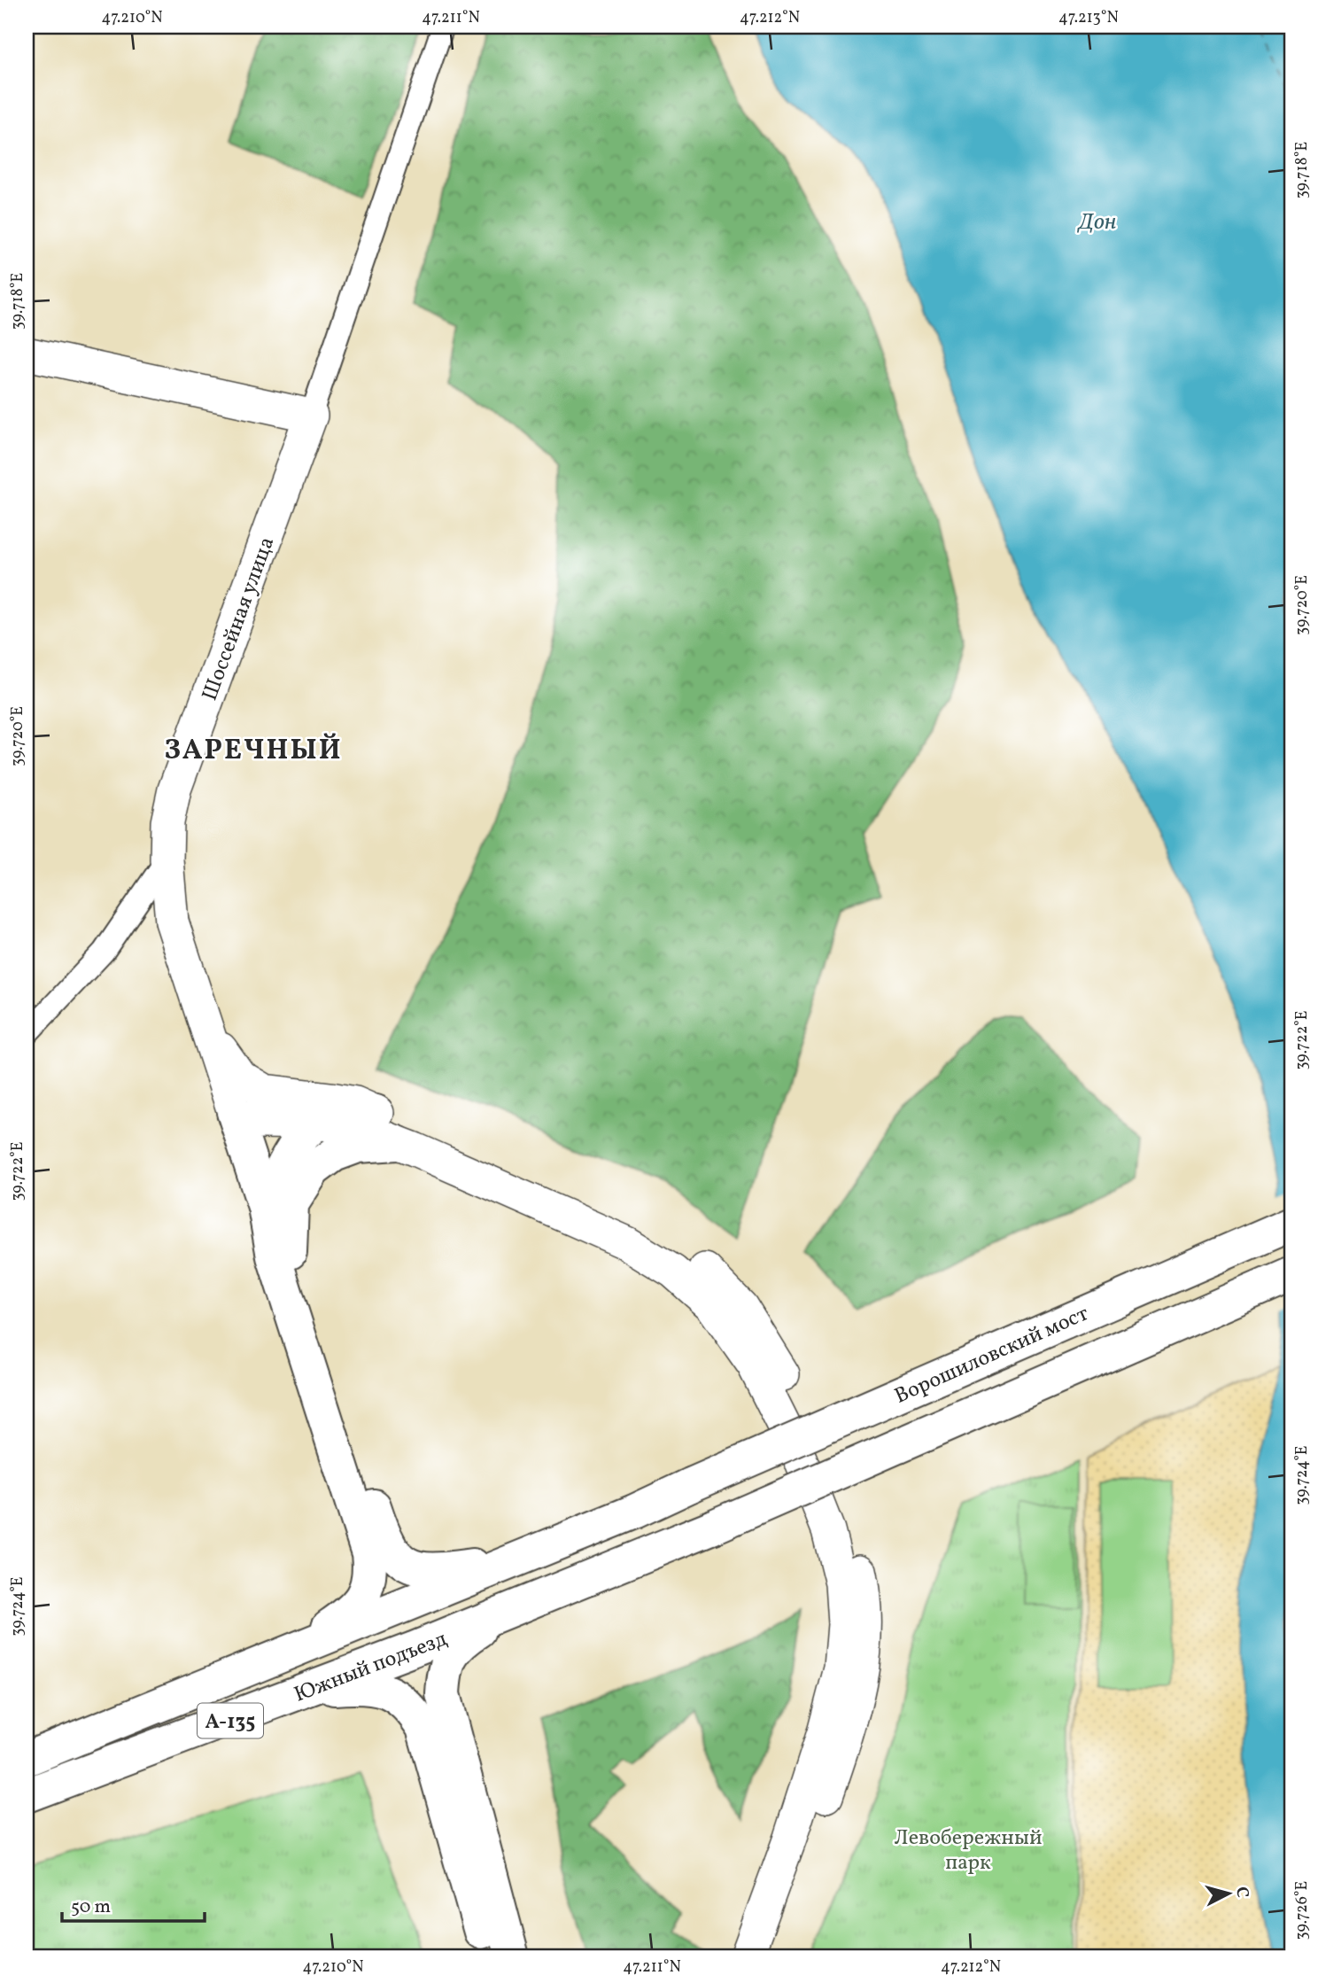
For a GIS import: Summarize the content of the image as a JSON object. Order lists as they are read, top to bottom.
{
  "streets": {
    "main road": [
      "Шоссейная улица",
      "Ворошиловский мост",
      "Южный подъезд",
      "А-135"
    ]
  },
  "crossings": [
    ["Ворошиловский мост", "Южный подъезд"]
  ],
  "districts": ["ЗАРЕЧНЫЙ"],
  "water": ["Дон"],
  "parks": ["Левобережный парк"],
  "scale_bar": "50 m",
  "north": "right",
  "coordinates": [
    "47.210°N",
    "47.211°N",
    "47.212°N",
    "47.213°N",
    "39.718°E",
    "39.720°E",
    "39.722°E",
    "39.724°E",
    "39.726°E"
  ]
}
